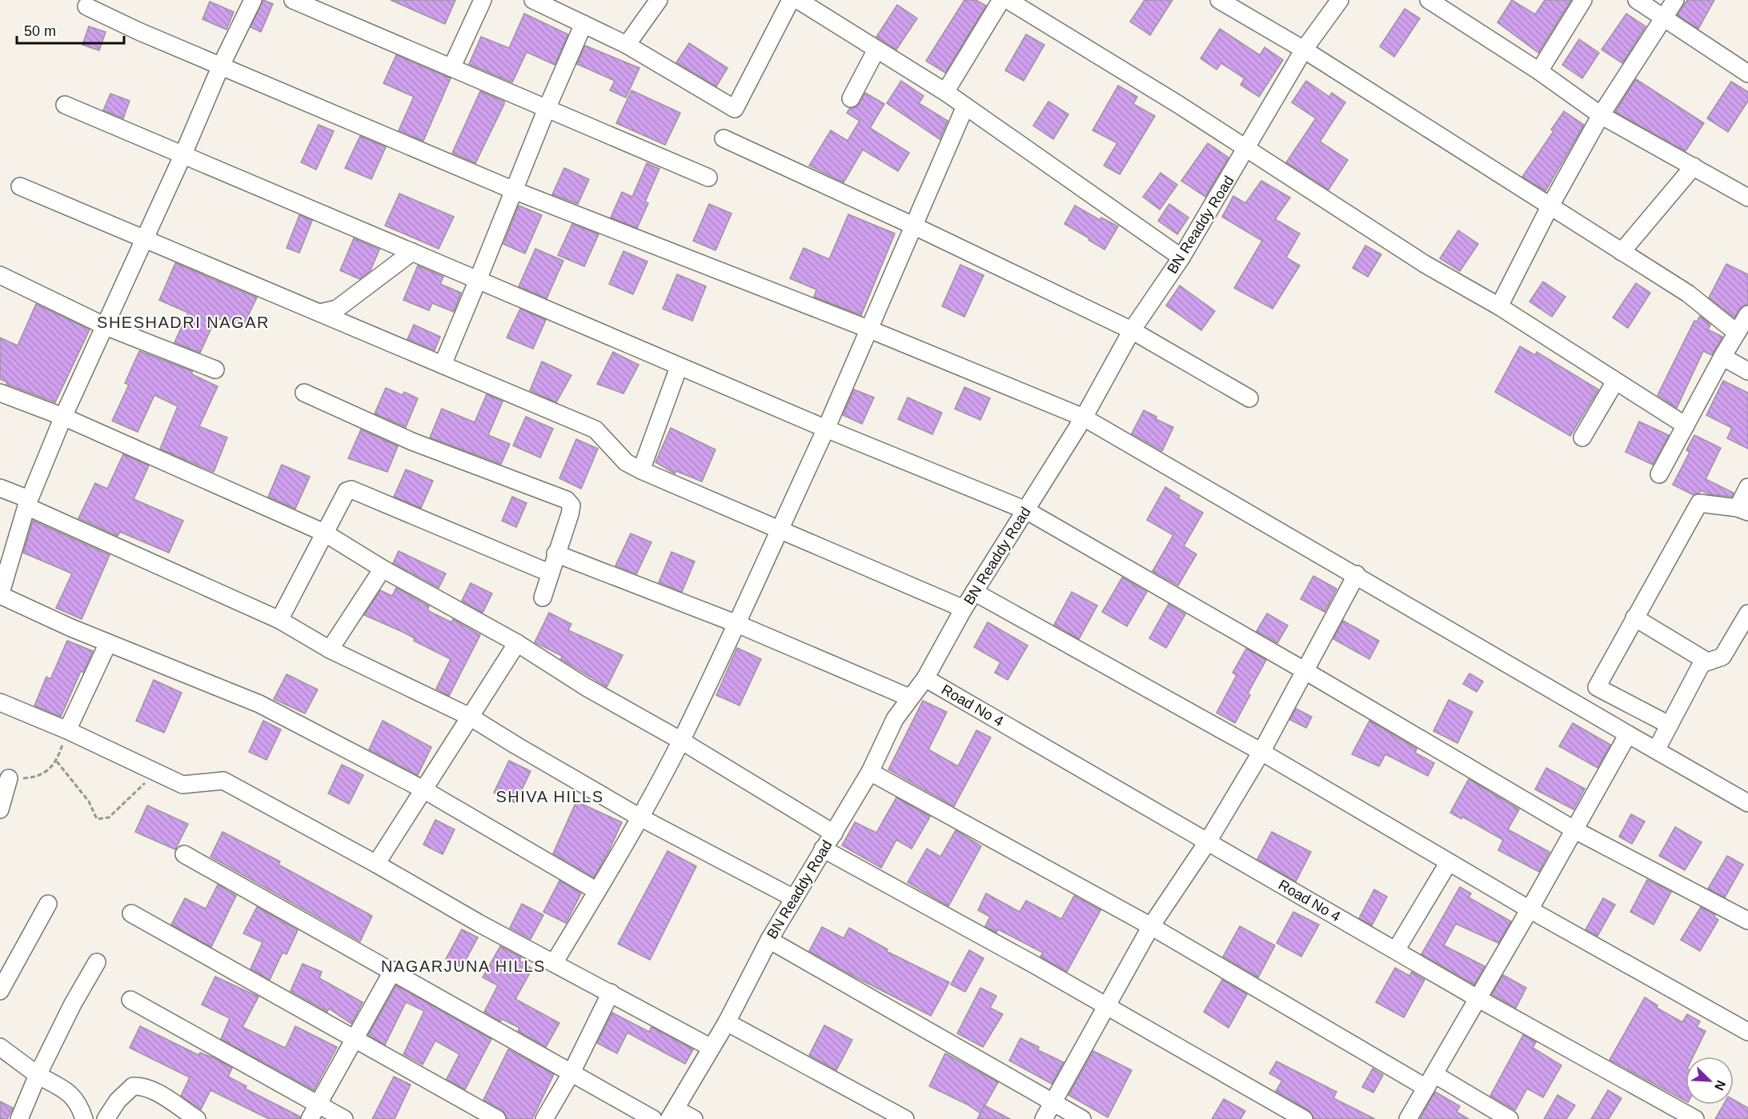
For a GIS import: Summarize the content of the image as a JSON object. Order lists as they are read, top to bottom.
{
  "streets": {
    "street": ["BN Readdy Road", "Road No 4"]
  },
  "crossings": [
    ["BN Readdy Road", "Road No 4"]
  ],
  "districts": ["SHESHADRI NAGAR", "SHIVA HILLS", "NAGARJUNA HILLS"],
  "scale_bar": "50 m",
  "north": "bottom right"
}
